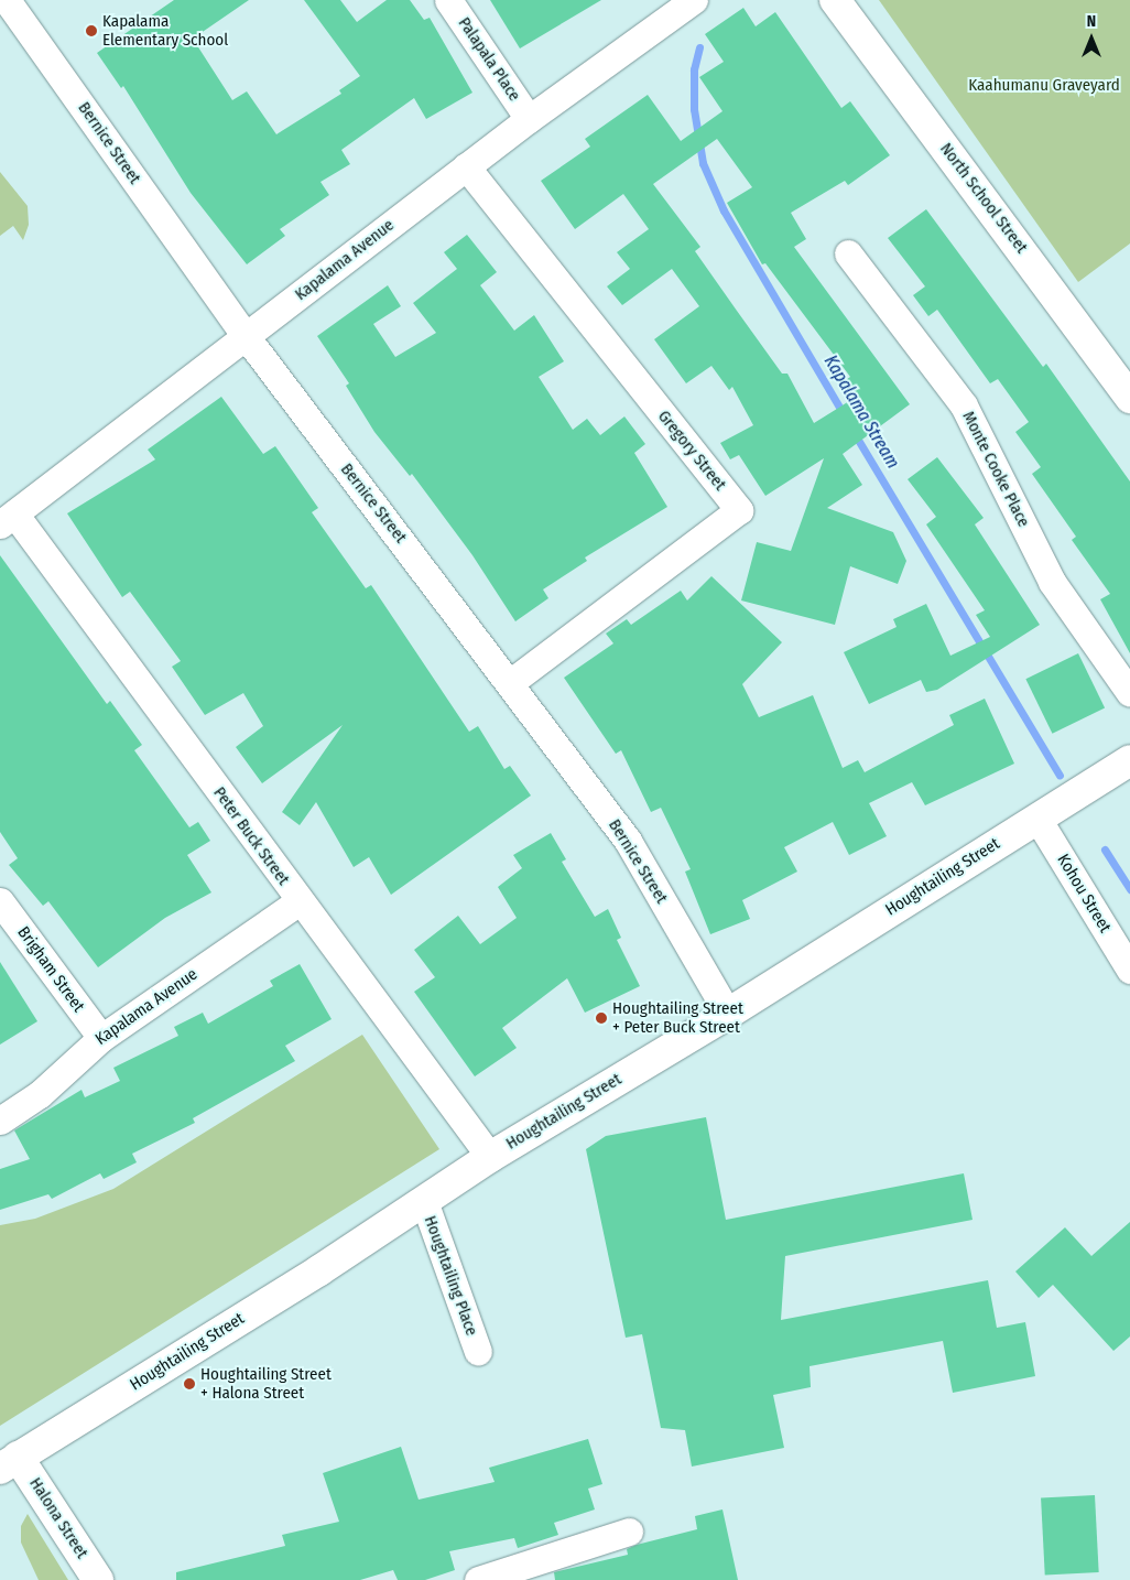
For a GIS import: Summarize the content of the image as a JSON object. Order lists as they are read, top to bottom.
{
  "streets": {
    "main road": ["North School Street", "Houghtailing Street", "Halona Street"],
    "street": [
      "Palapala Place",
      "Bernice Street",
      "Kapalama Avenue",
      "Gregory Street",
      "Monte Cooke Place",
      "Peter Buck Street",
      "Kohou Street",
      "Brigham Street",
      "Houghtailing Place"
    ]
  },
  "crossings": [
    ["Palapala Place", "Kapalama Avenue"],
    ["Bernice Street", "Kapalama Avenue"],
    ["Bernice Street", "Gregory Street"],
    ["Bernice Street", "Houghtailing Street"],
    ["Kapalama Avenue", "Gregory Street"],
    ["Kapalama Avenue", "Peter Buck Street"],
    ["Kapalama Avenue", "Brigham Street"],
    ["Peter Buck Street", "Houghtailing Street"],
    ["Houghtailing Street", "Kohou Street"],
    ["Houghtailing Street", "Houghtailing Place"],
    ["Houghtailing Street", "Halona Street"]
  ],
  "water": ["Kapalama Stream"],
  "parks": ["Kaahumanu Graveyard"],
  "places": ["Kapalama Elementary School", "Houghtailing Street + Peter Buck Street", "Houghtailing Street + Halona Street"],
  "north": "top"
}
